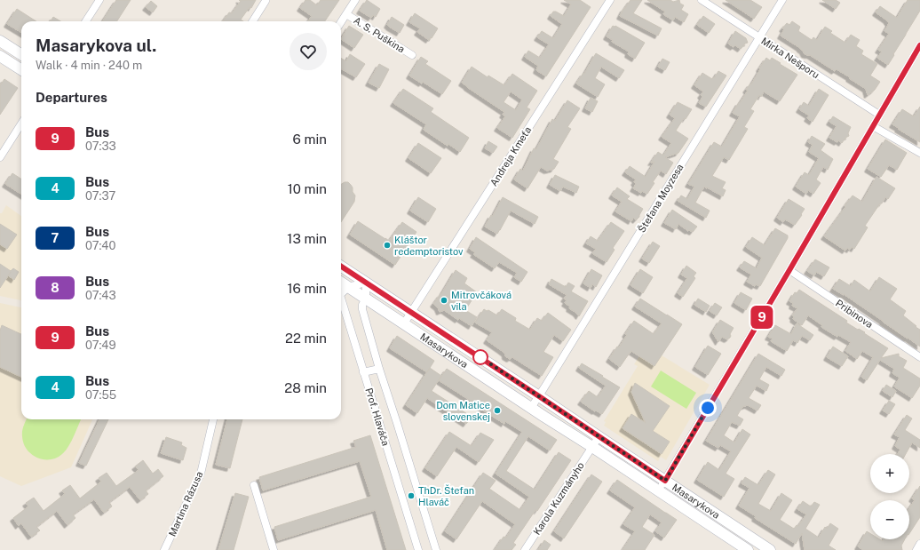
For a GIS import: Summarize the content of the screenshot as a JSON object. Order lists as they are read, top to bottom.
{
  "streets": {
    "main road": ["Masarykova"],
    "street": [
      "A. S. Puškina",
      "Mirka Nešporu",
      "Andreja Kmeťa",
      "Štefana Moyzesa",
      "Pribinova",
      "Prof. Hlaváča",
      "Karola Kuzmányho",
      "Martina Rázusa"
    ]
  },
  "crossings": [
    ["Mirka Nešporu", "Štefana Moyzesa"],
    ["Andreja Kmeťa", "Masarykova"],
    ["Štefana Moyzesa", "Masarykova"],
    ["Masarykova", "Prof. Hlaváča"],
    ["Masarykova", "Karola Kuzmányho"]
  ],
  "places": [
    "Kláštor redemptoristov",
    "Mitrovčáková vila",
    "Dom Matice slovenskej",
    "ThDr. Štefan Hlaváč"
  ],
  "lines": ["bus line 9"],
  "page": {
    "on_map": "9",
    "heading": [
      ["Masarykova ul.", "Walk · 4 min · 240 m"],
      "Departures"
    ],
    "list": [
      {
        "mark": "9",
        "name": "Bus",
        "note": "07:33",
        "value": "6 min"
      },
      {
        "mark": "4",
        "name": "Bus",
        "note": "07:37",
        "value": "10 min"
      },
      {
        "mark": "7",
        "name": "Bus",
        "note": "07:40",
        "value": "13 min"
      },
      {
        "mark": "8",
        "name": "Bus",
        "note": "07:43",
        "value": "16 min"
      },
      {
        "mark": "9",
        "name": "Bus",
        "note": "07:49",
        "value": "22 min"
      },
      {
        "mark": "4",
        "name": "Bus",
        "note": "07:55",
        "value": "28 min"
      }
    ],
    "map_buttons": ["+", "−"]
  }
}
